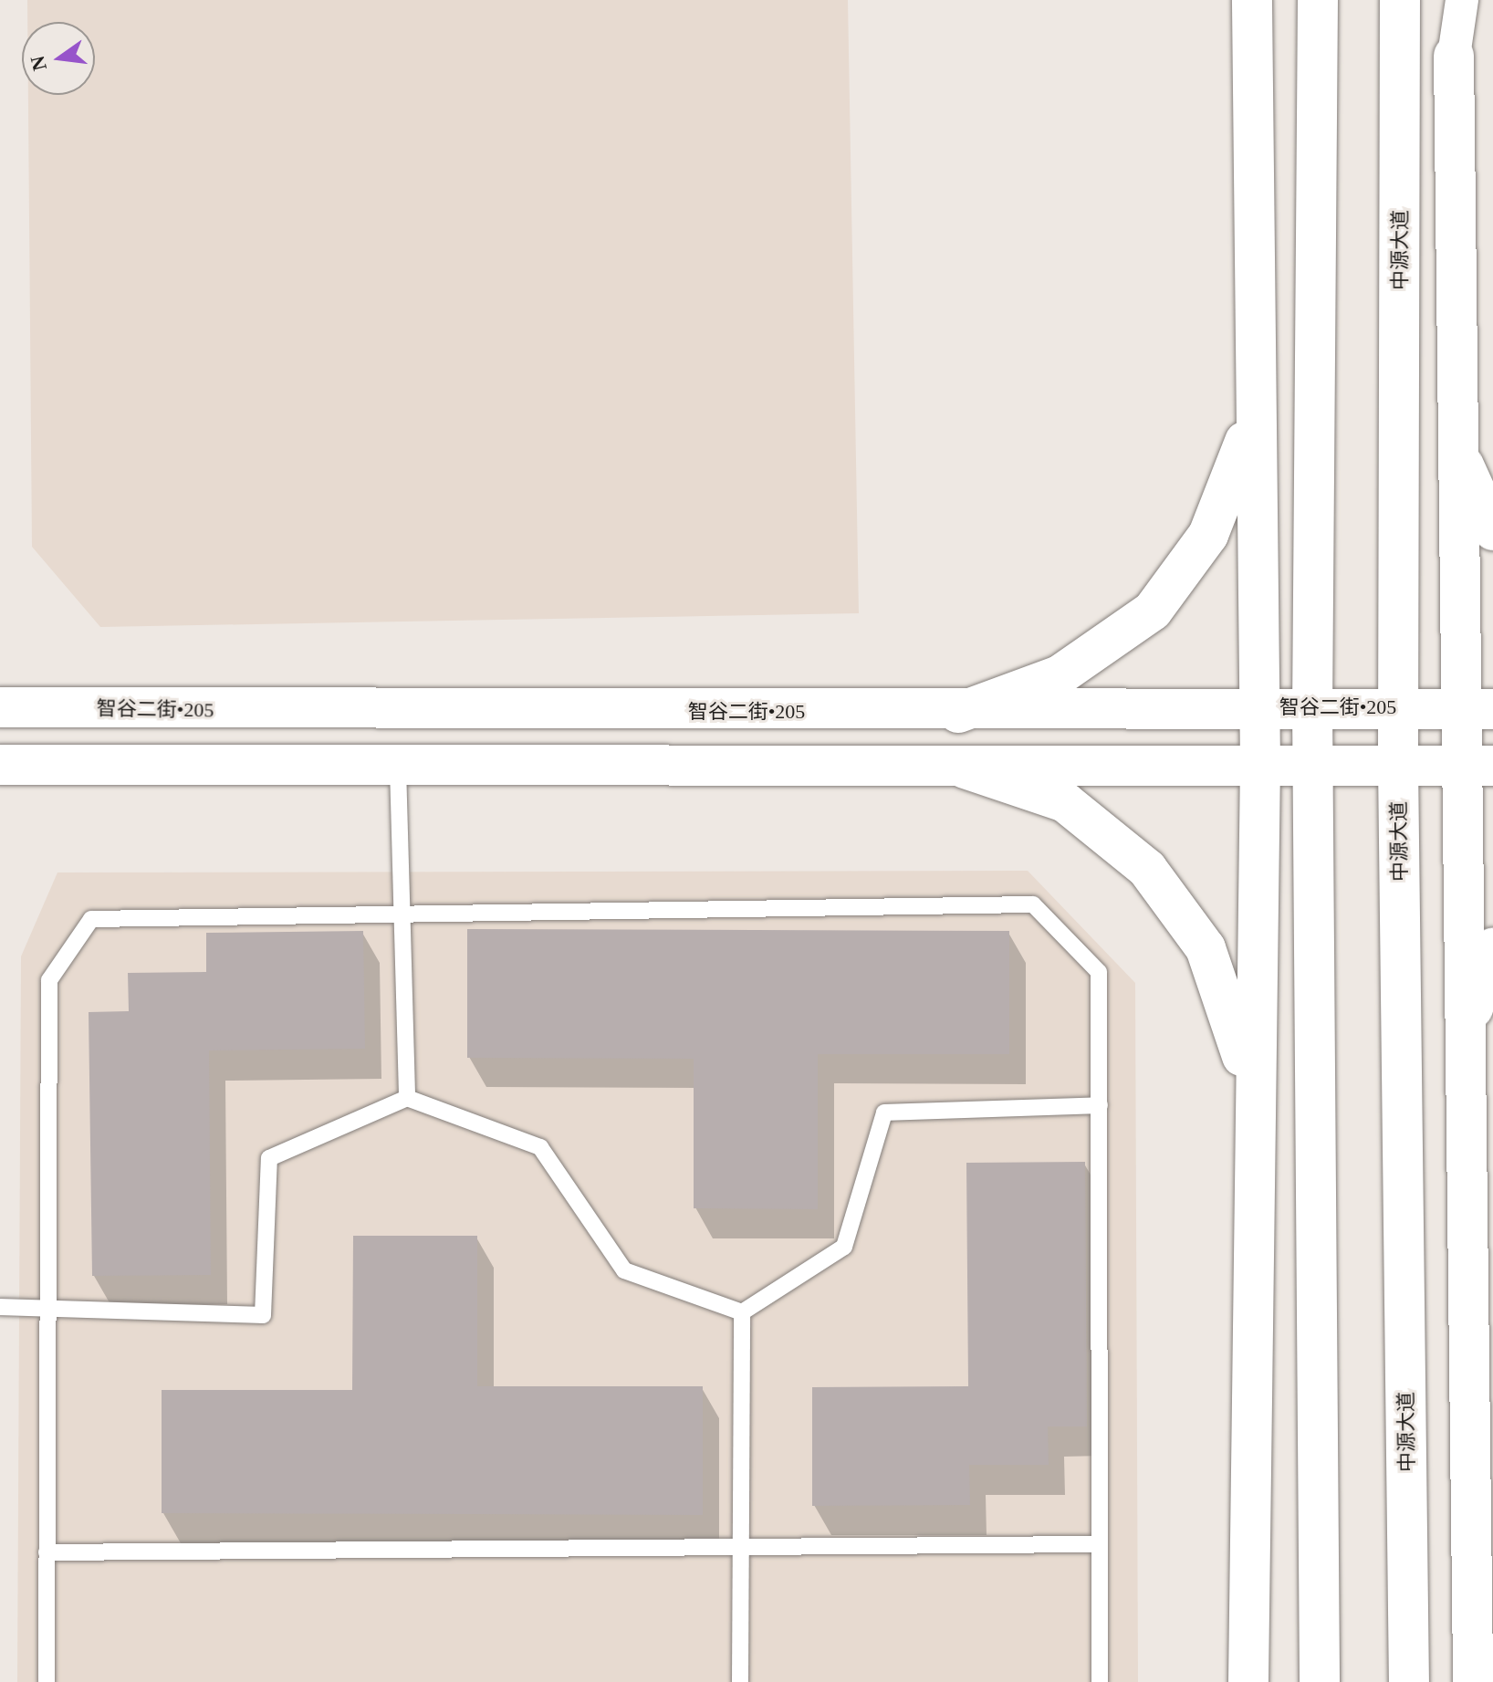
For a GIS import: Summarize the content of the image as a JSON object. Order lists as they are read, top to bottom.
{
  "streets": {
    "main road": ["中源大道", "智谷二街•205"]
  },
  "crossings": [
    ["中源大道", "智谷二街•205"]
  ],
  "north": "left"
}
